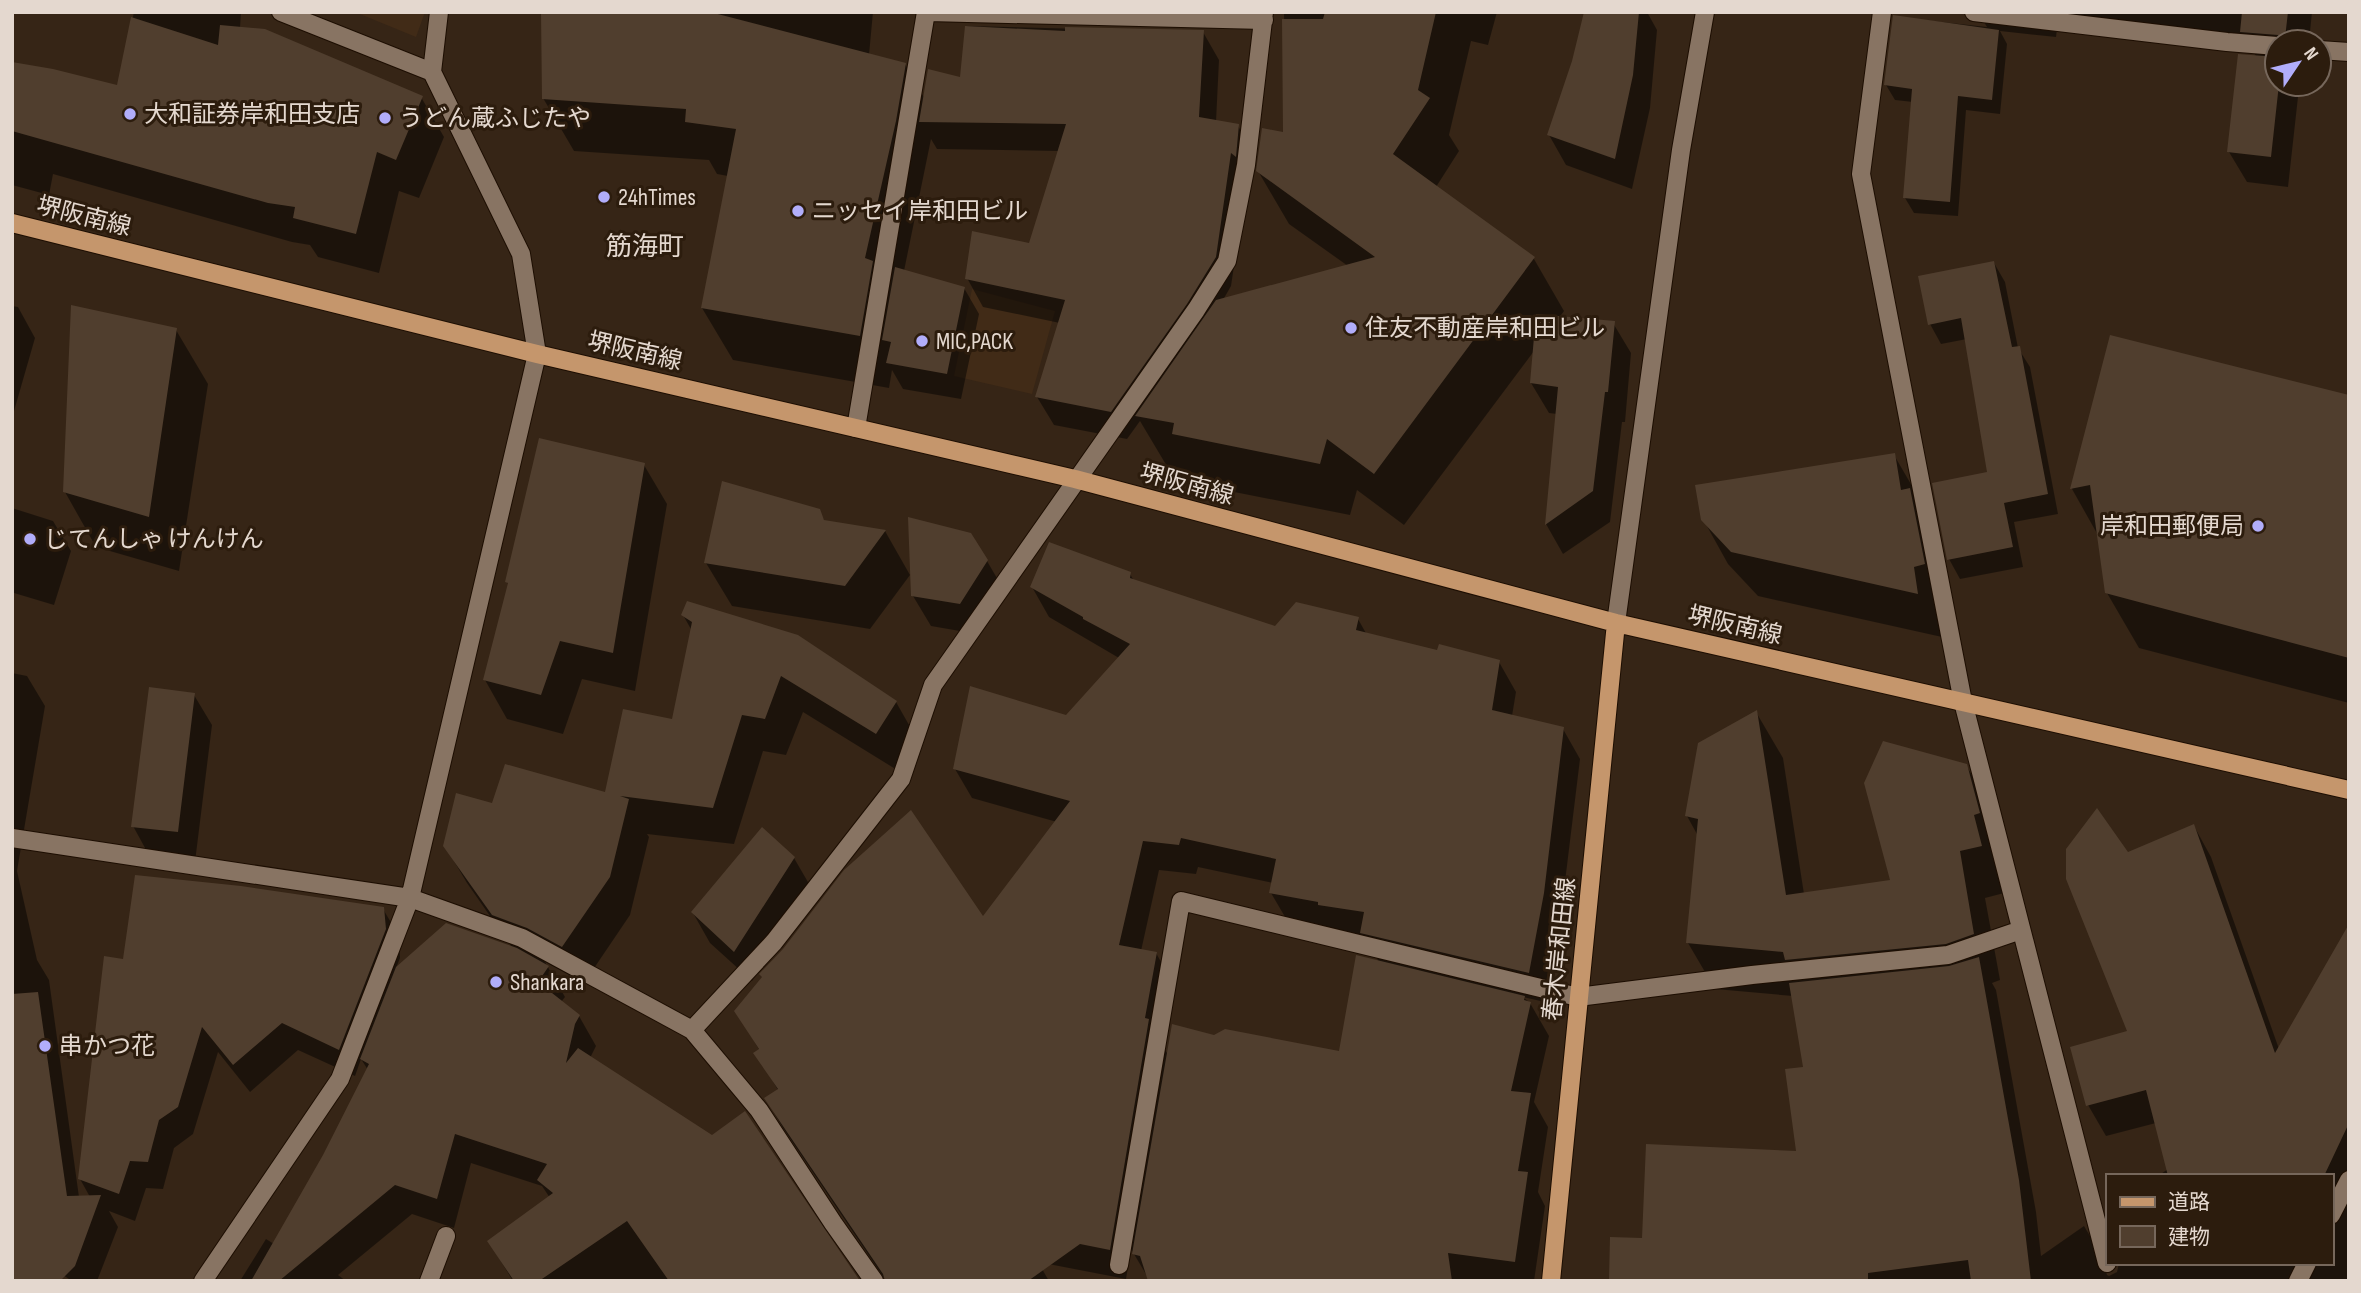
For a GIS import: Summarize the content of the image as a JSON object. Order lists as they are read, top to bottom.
{
  "streets": {
    "main road": ["堺阪南線", "春木岸和田線"]
  },
  "crossings": [
    ["堺阪南線", "春木岸和田線"]
  ],
  "districts": ["筋海町"],
  "places": [
    "大和証券岸和田支店",
    "うどん蔵ふじたや",
    "24hTimes",
    "ニッセイ岸和田ビル",
    "住友不動産岸和田ビル",
    "MIC,PACK",
    "岸和田郵便局",
    "じてんしゃ けんけん",
    "Shankara",
    "串かつ花"
  ],
  "legend": ["道路", "建物"],
  "north": "top right"
}
